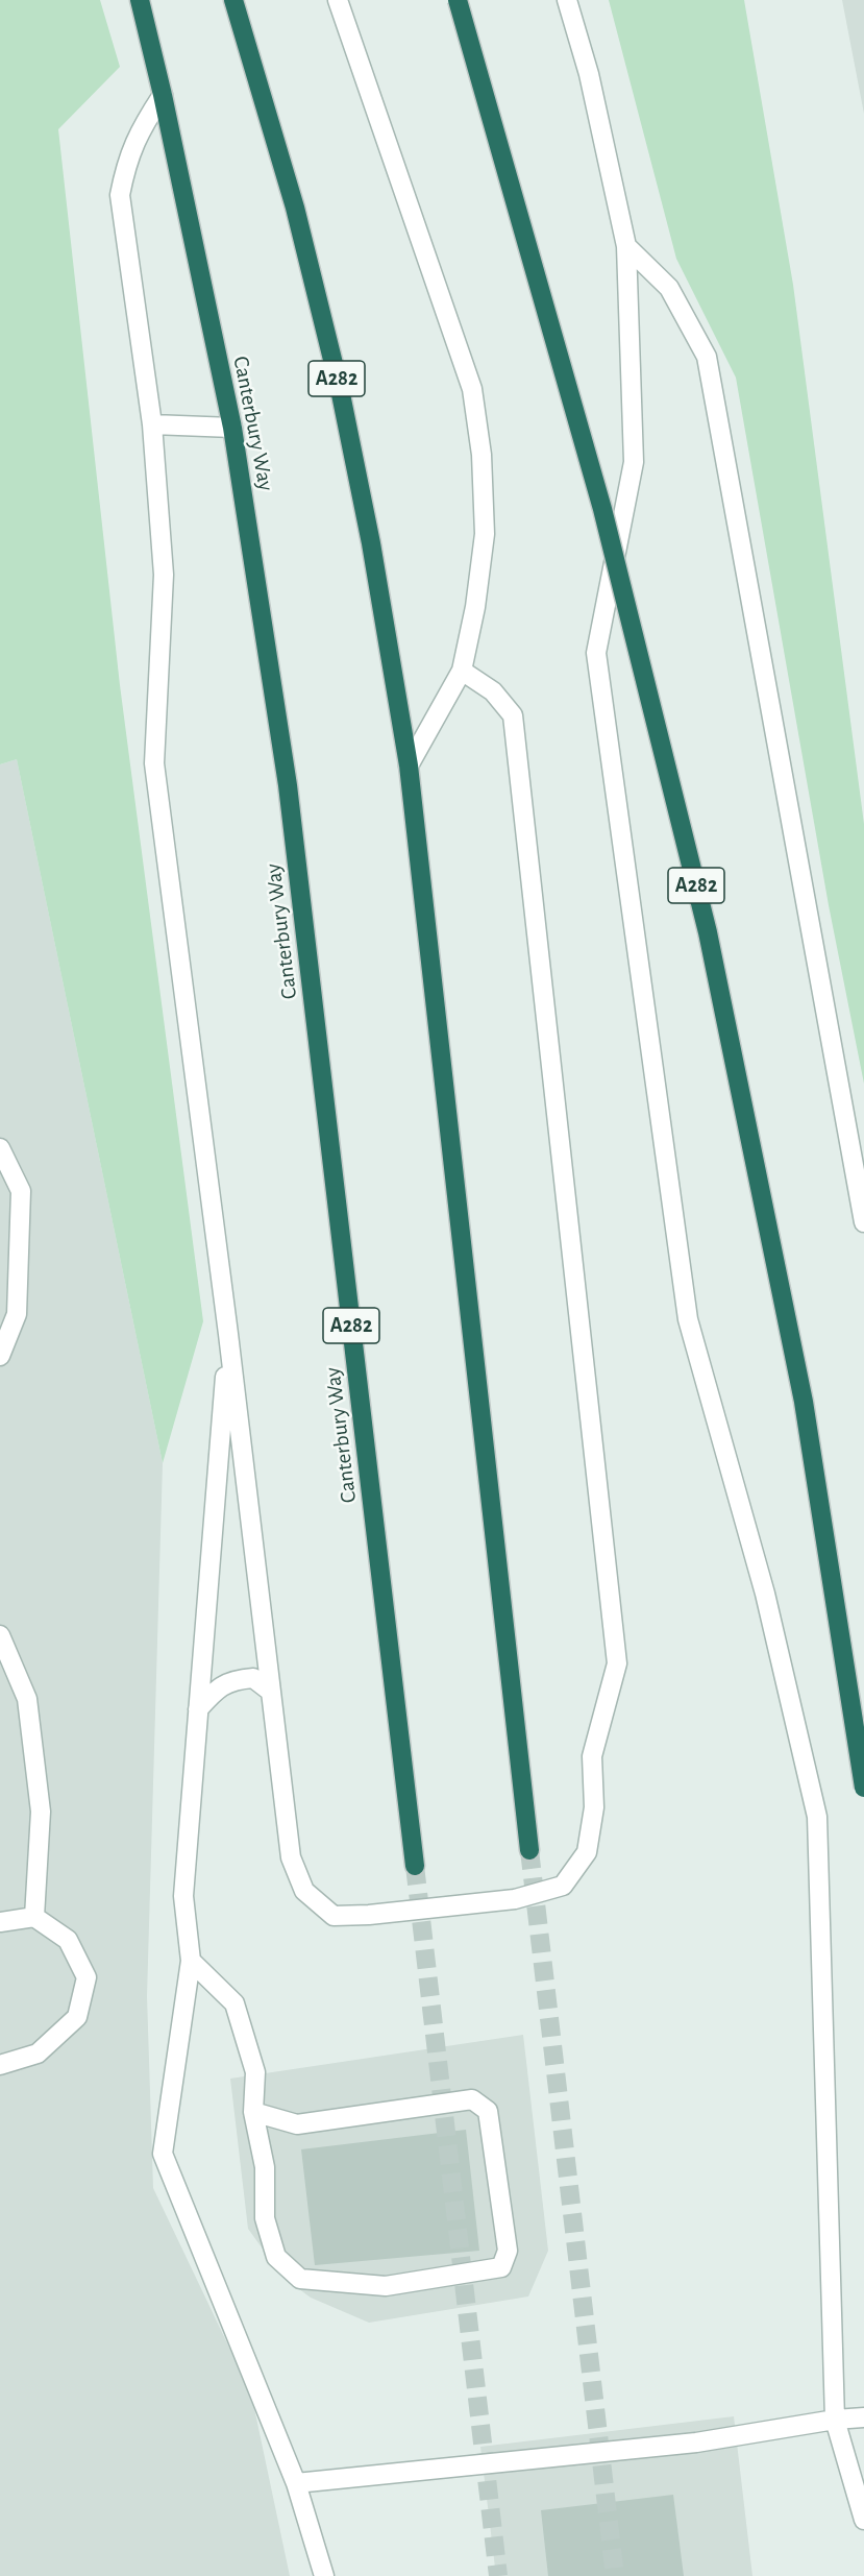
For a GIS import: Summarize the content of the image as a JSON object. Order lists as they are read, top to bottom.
{
  "streets": {
    "highway": ["A282", "Canterbury Way"]
  }
}
